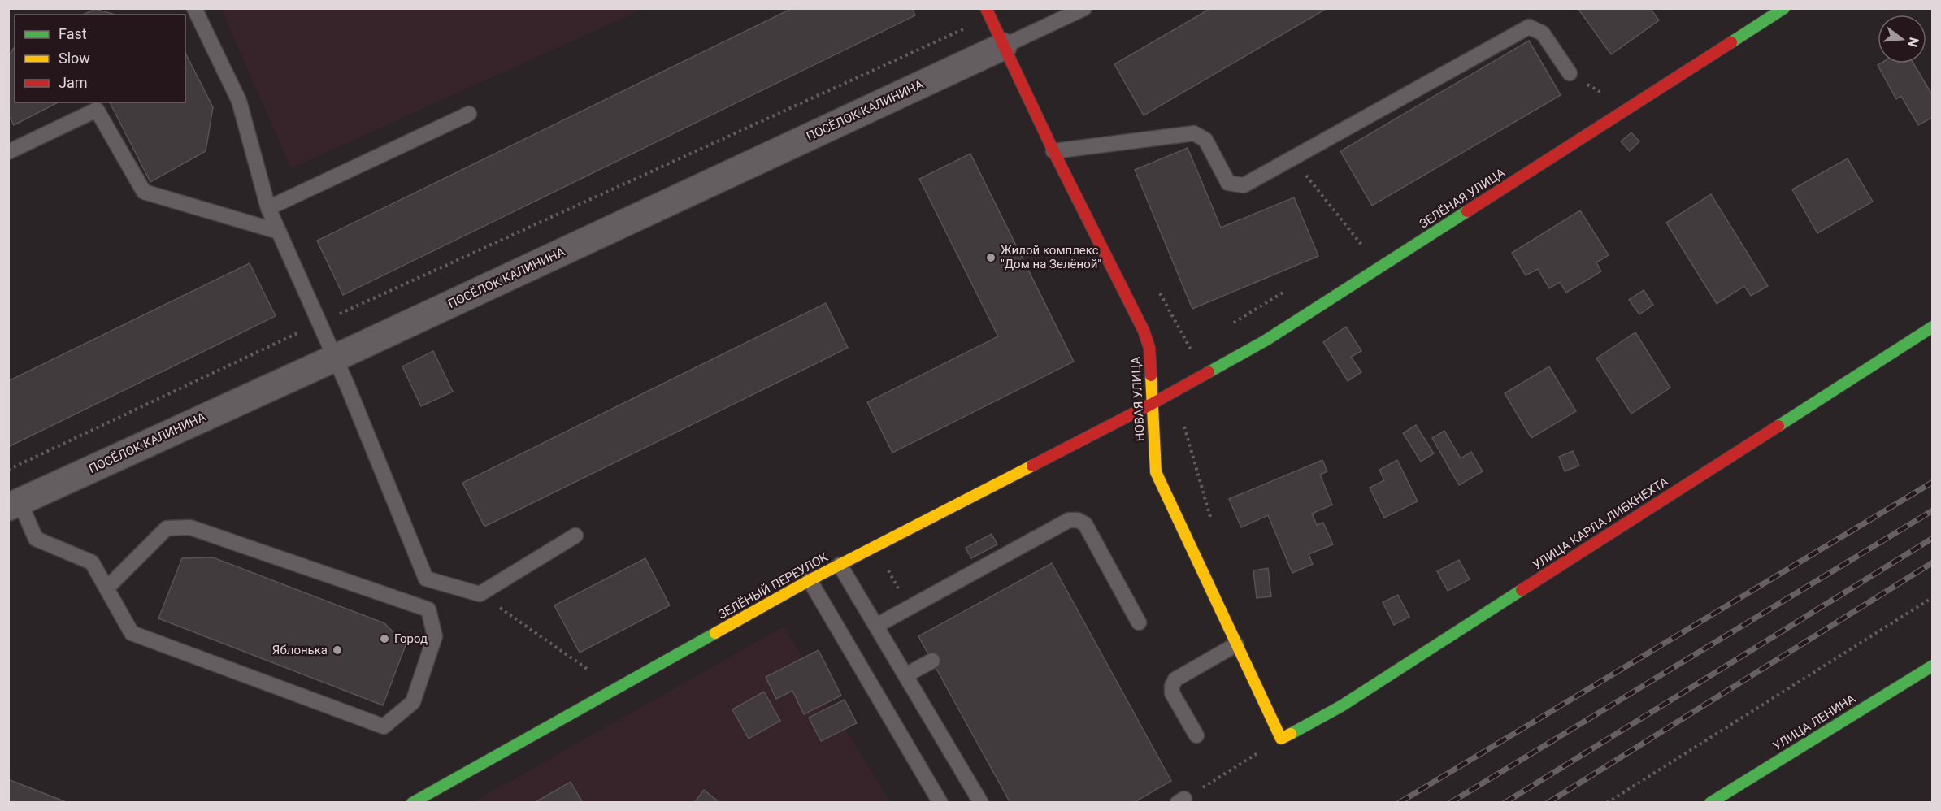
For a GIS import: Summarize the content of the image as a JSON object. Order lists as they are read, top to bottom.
{
  "streets": {
    "street": [
      "ПОСЁЛОК КАЛИНИНА",
      "ЗЕЛЁНАЯ УЛИЦА",
      "НОВАЯ УЛИЦА",
      "УЛИЦА КАРЛА ЛИБКНЕХТА",
      "ЗЕЛЁНЫЙ ПЕРЕУЛОК",
      "УЛИЦА ЛЕНИНА"
    ]
  },
  "crossings": [
    ["ПОСЁЛОК КАЛИНИНА", "НОВАЯ УЛИЦА"],
    ["ЗЕЛЁНАЯ УЛИЦА", "НОВАЯ УЛИЦА"],
    ["ЗЕЛЁНАЯ УЛИЦА", "ЗЕЛЁНЫЙ ПЕРЕУЛОК"],
    ["НОВАЯ УЛИЦА", "УЛИЦА КАРЛА ЛИБКНЕХТА"],
    ["НОВАЯ УЛИЦА", "ЗЕЛЁНЫЙ ПЕРЕУЛОК"]
  ],
  "places": ["Жилой комплекс \"Дом на Зелёной\"", "Город", "Яблонька"],
  "legend": ["Fast", "Slow", "Jam"],
  "north": "right"
}
